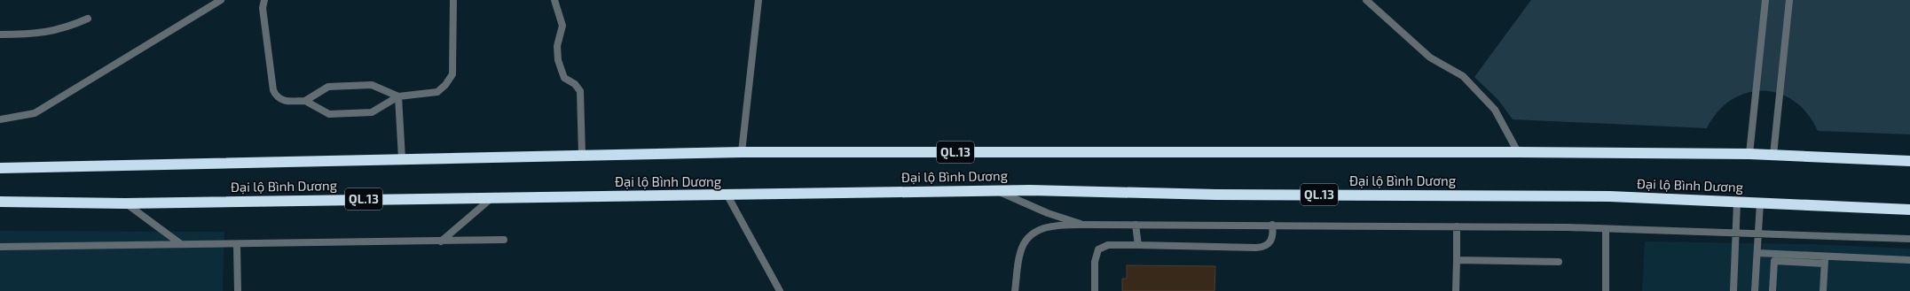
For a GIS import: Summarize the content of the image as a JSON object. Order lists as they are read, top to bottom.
{
  "streets": {
    "highway": ["QL.13", "Đại lộ Bình Dương"]
  }
}
